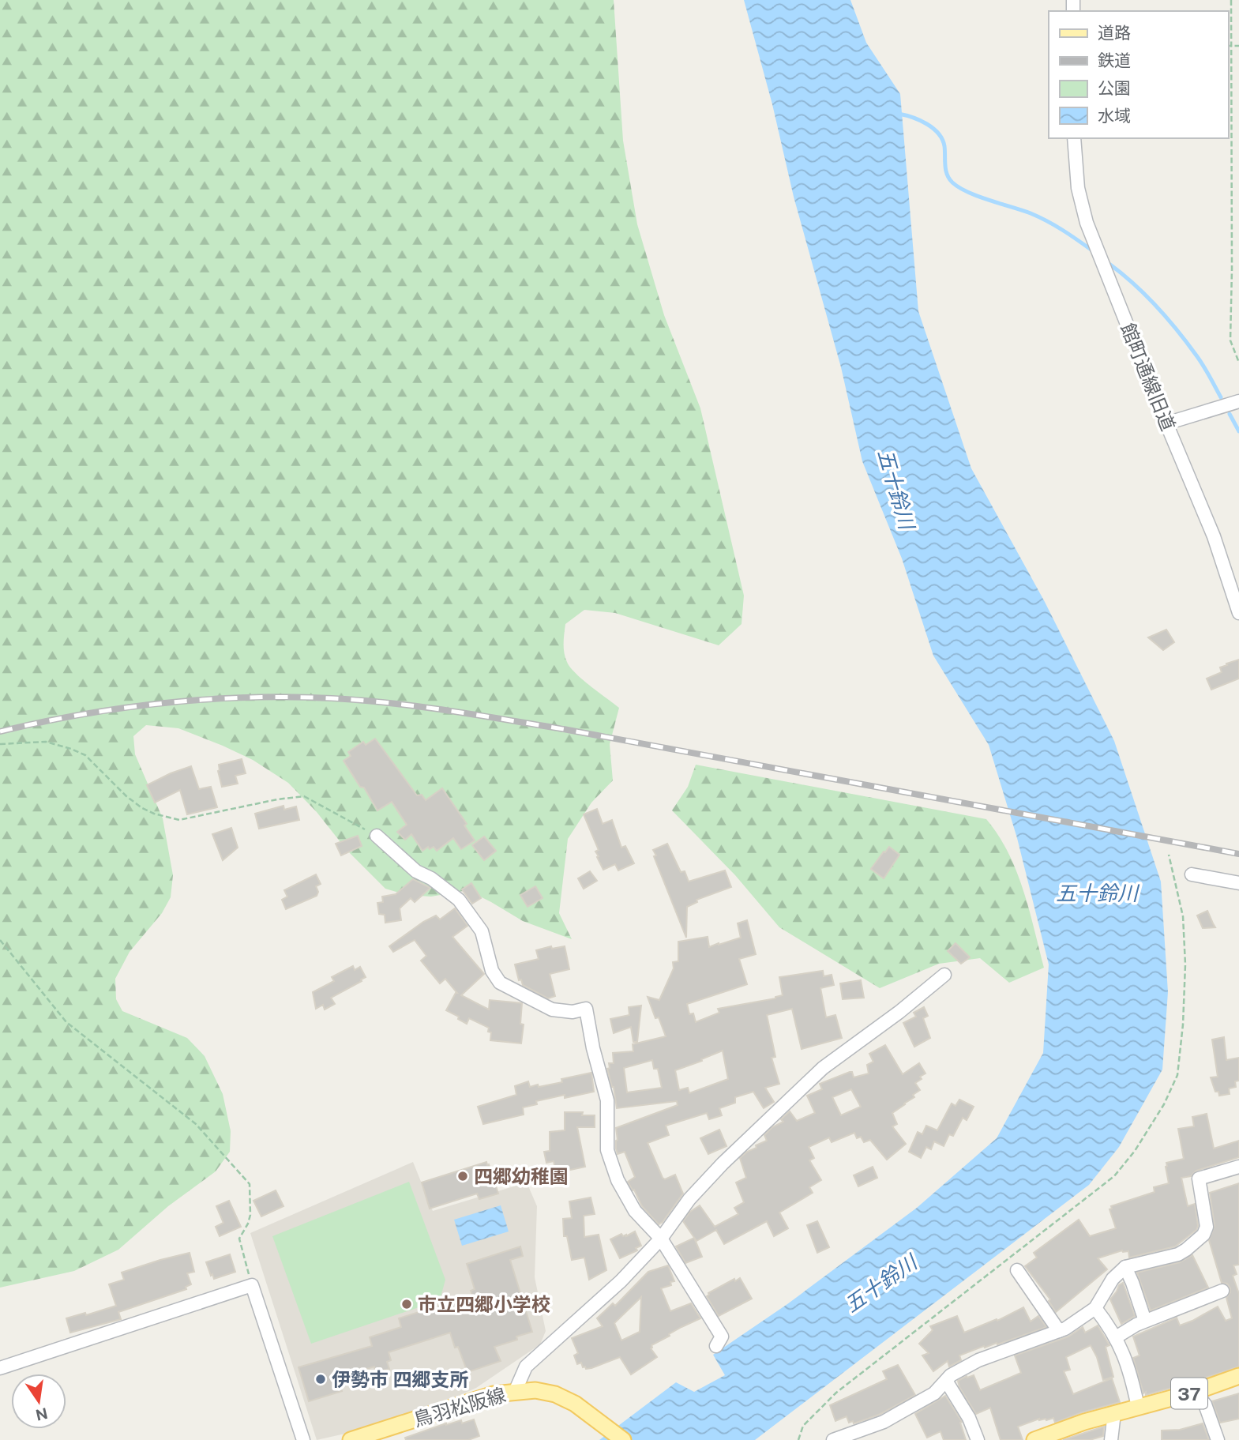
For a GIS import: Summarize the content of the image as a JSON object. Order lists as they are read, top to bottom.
{
  "streets": {
    "main road": ["37", "鳥羽松阪線"],
    "street": ["館町通線旧道"]
  },
  "water": ["五十鈴川"],
  "places": ["四郷幼稚園", "市立四郷小学校", "伊勢市 四郷支所"],
  "legend": [
    "道路",
    "鉄道",
    "公園",
    "水域"
  ],
  "north": "bottom"
}
